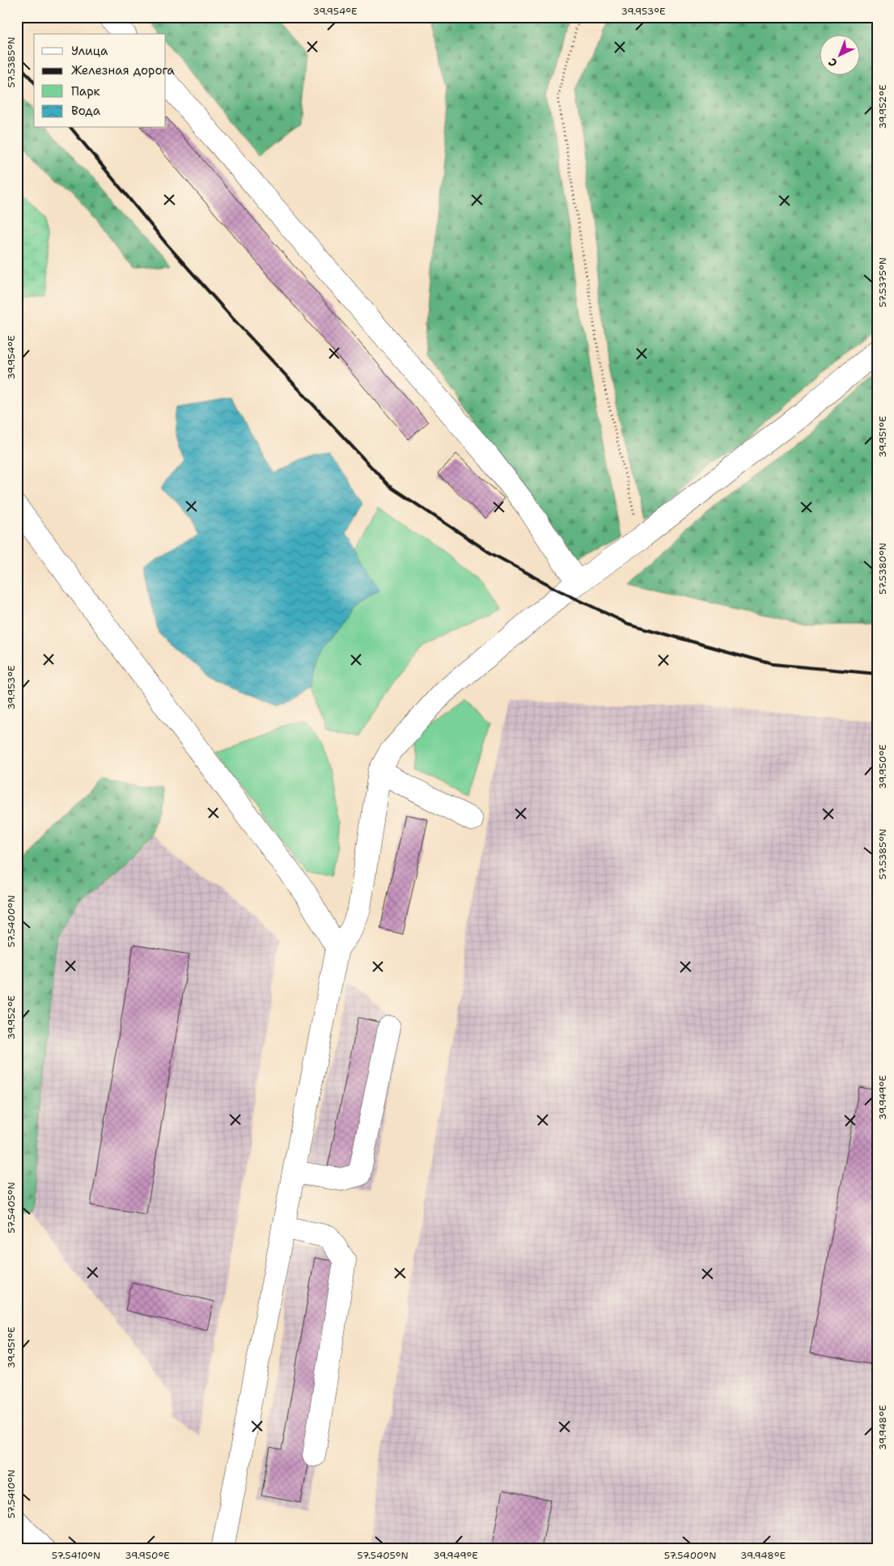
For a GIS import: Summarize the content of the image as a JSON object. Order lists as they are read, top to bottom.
{
  "legend": [
    "Улица",
    "Железная дорога",
    "Парк",
    "Вода"
  ],
  "north": "bottom left",
  "coordinates": [
    "39.954°E",
    "39.953°E",
    "57.5385°N",
    "39.952°E",
    "57.5375°N",
    "39.951°E",
    "57.5380°N",
    "39.950°E",
    "57.5400°N",
    "39.949°E",
    "57.5405°N",
    "39.948°E",
    "57.5410°N"
  ]
}
